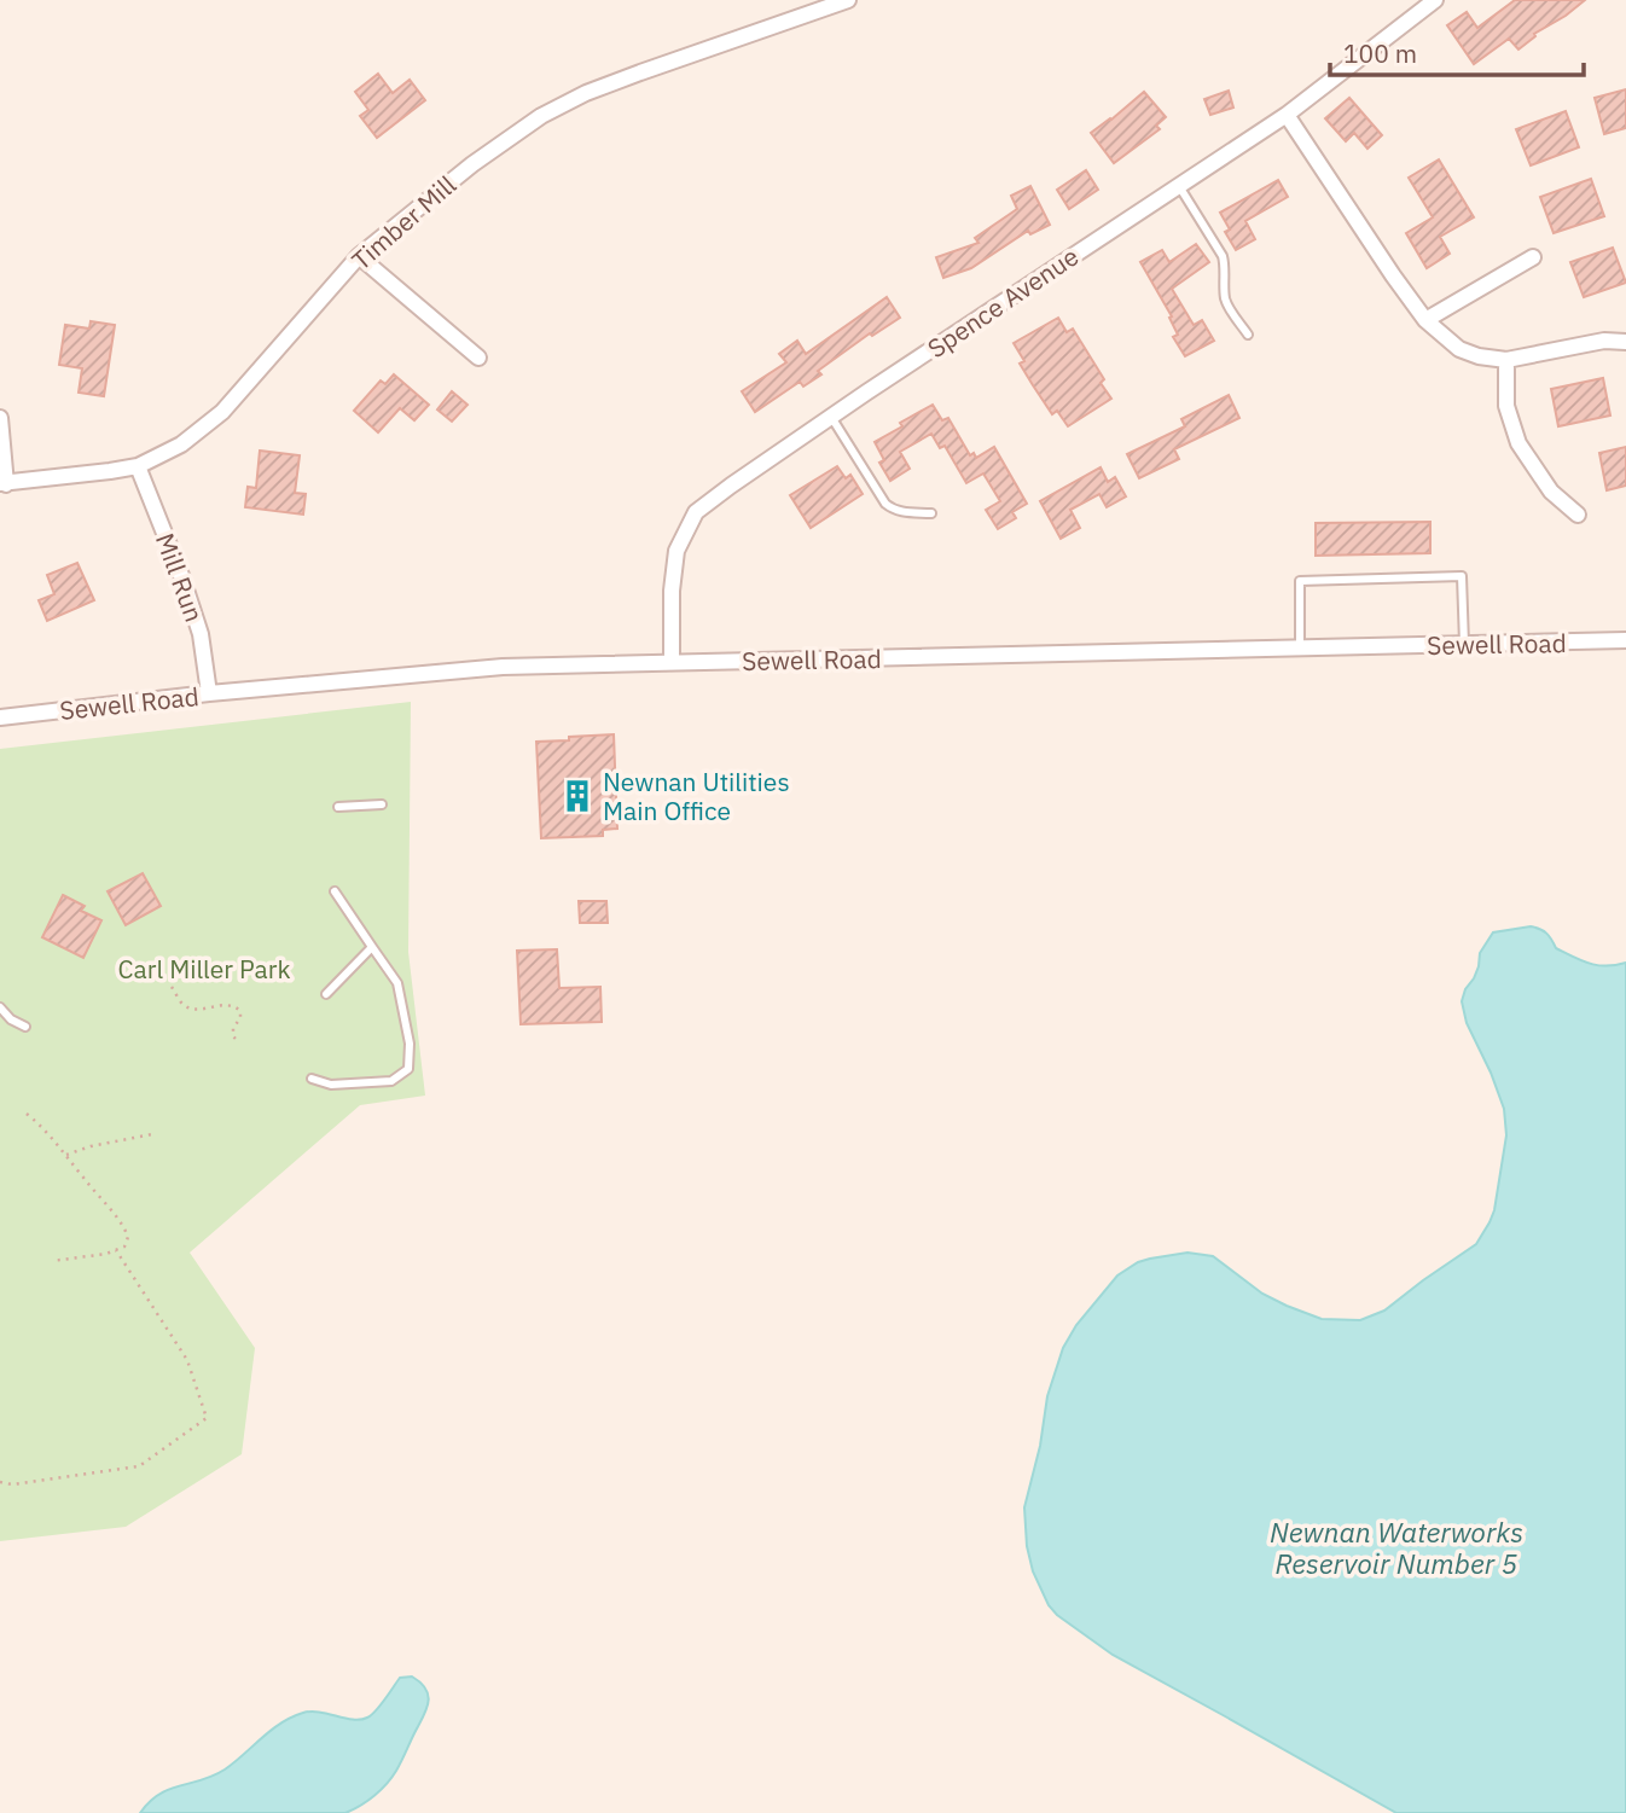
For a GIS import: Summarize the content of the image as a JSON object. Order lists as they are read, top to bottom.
{
  "streets": {
    "street": [
      "Timber Mill",
      "Spence Avenue",
      "Mill Run",
      "Sewell Road"
    ]
  },
  "crossings": [
    ["Timber Mill", "Mill Run"],
    ["Spence Avenue", "Sewell Road"],
    ["Mill Run", "Sewell Road"]
  ],
  "water": ["Newnan Waterworks Reservoir Number 5"],
  "parks": ["Carl Miller Park"],
  "places": {
    "building": ["Newnan Utilities Main Office"]
  },
  "scale_bar": "100 m"
}
